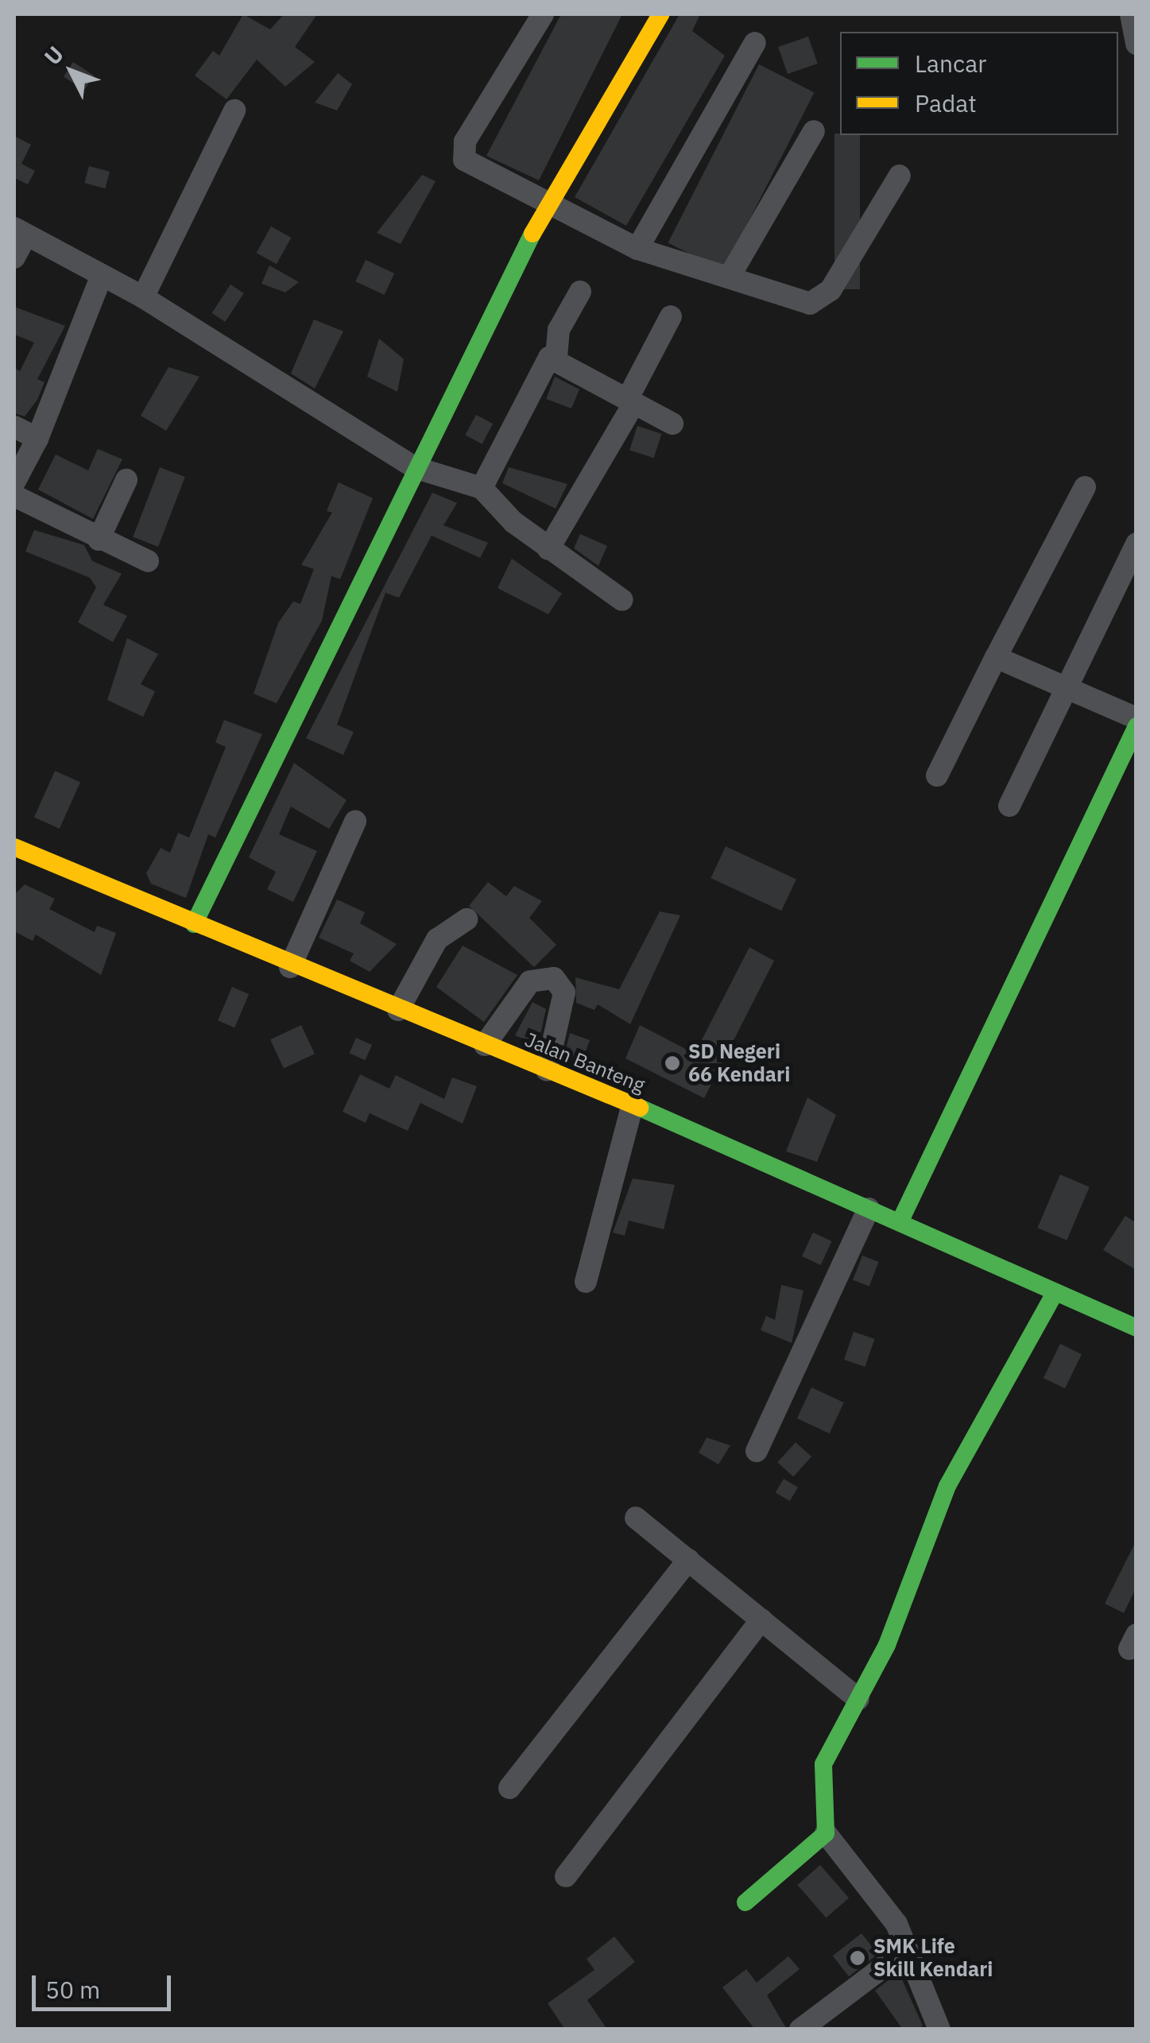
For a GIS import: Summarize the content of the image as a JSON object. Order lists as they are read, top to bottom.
{
  "streets": {
    "street": ["Jalan Banteng"]
  },
  "places": ["SD Negeri 66 Kendari", "SMK Life Skill Kendari"],
  "legend": ["Lancar", "Padat"],
  "scale_bar": "50 m",
  "north": "top left"
}
